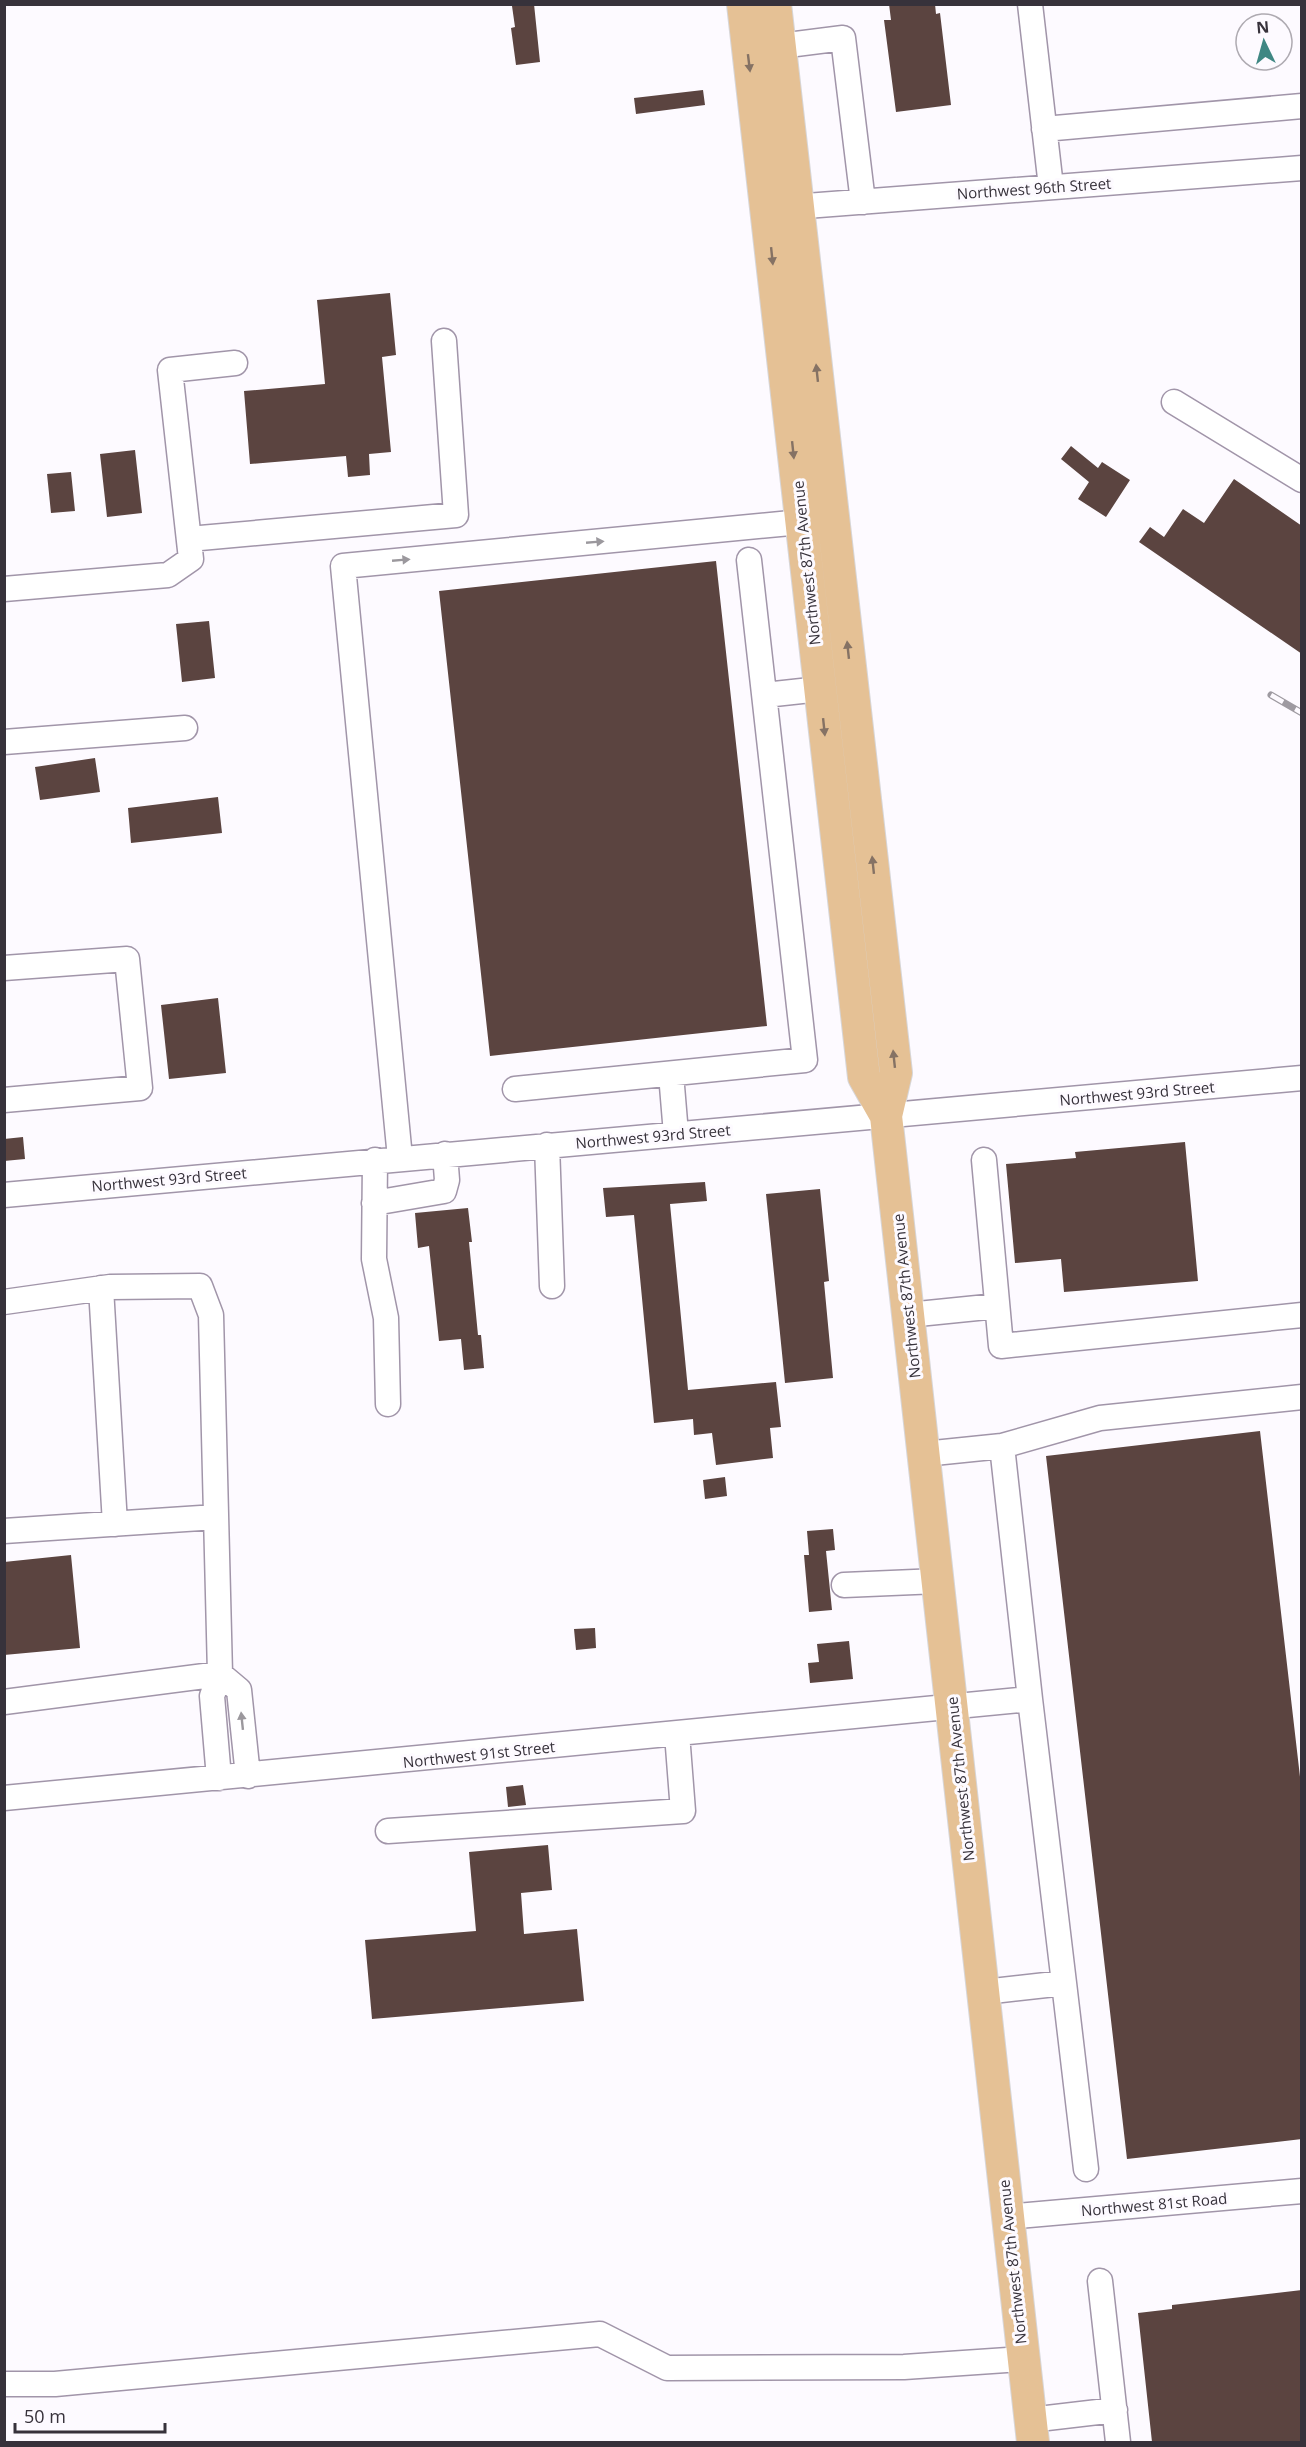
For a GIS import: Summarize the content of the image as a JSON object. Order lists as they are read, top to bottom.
{
  "streets": {
    "main road": ["Northwest 87th Avenue"],
    "street": [
      "Northwest 96th Street",
      "Northwest 93rd Street",
      "Northwest 91st Street",
      "Northwest 81st Road"
    ]
  },
  "crossings": [
    ["Northwest 96th Street", "Northwest 87th Avenue"],
    ["Northwest 87th Avenue", "Northwest 93rd Street"],
    ["Northwest 87th Avenue", "Northwest 91st Street"],
    ["Northwest 87th Avenue", "Northwest 81st Road"]
  ],
  "scale_bar": "50 m",
  "north": "top"
}
